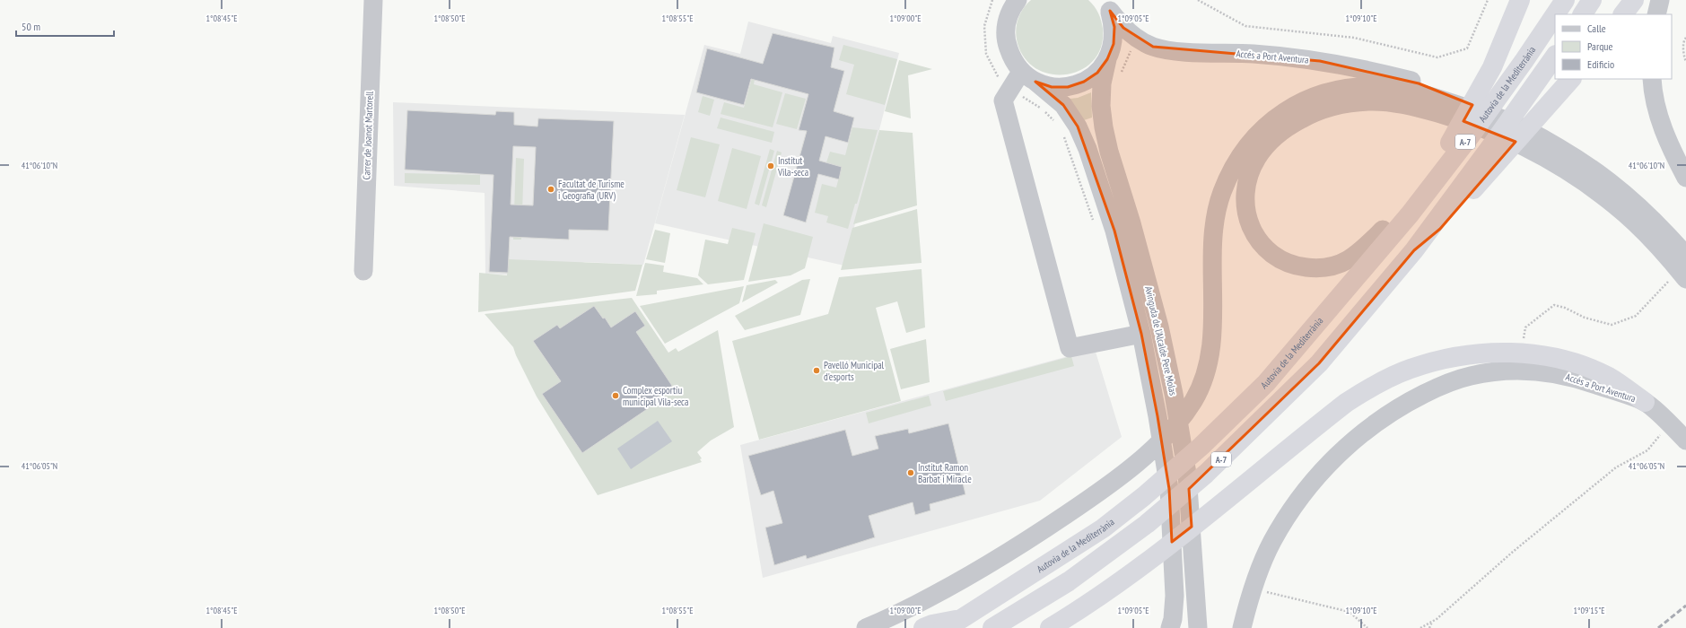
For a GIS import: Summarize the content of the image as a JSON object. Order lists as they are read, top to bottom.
{
  "streets": {
    "highway": ["Autovia de la Mediterrània", "A-7"],
    "street": ["Accés a Port Aventura", "Carrer de Joanot Martorell", "Avinguda de l'Alcalde Pere Molas"]
  },
  "places": [
    "Institut Vila-seca",
    "Facultat de Turisme i Geografia (URV)",
    "Pavelló Municipal d'esports",
    "Complex esportiu municipal Vila-seca",
    "Institut Ramon Barbat i Miracle"
  ],
  "legend": ["Calle", "Parque", "Edificio"],
  "scale_bar": "50 m",
  "coordinates": [
    "1°08'45\"E",
    "1°08'50\"E",
    "1°08'55\"E",
    "1°09'00\"E",
    "1°09'05\"E",
    "1°09'10\"E",
    "41°06'10\"N",
    "41°06'05\"N",
    "1°09'15\"E"
  ]
}
